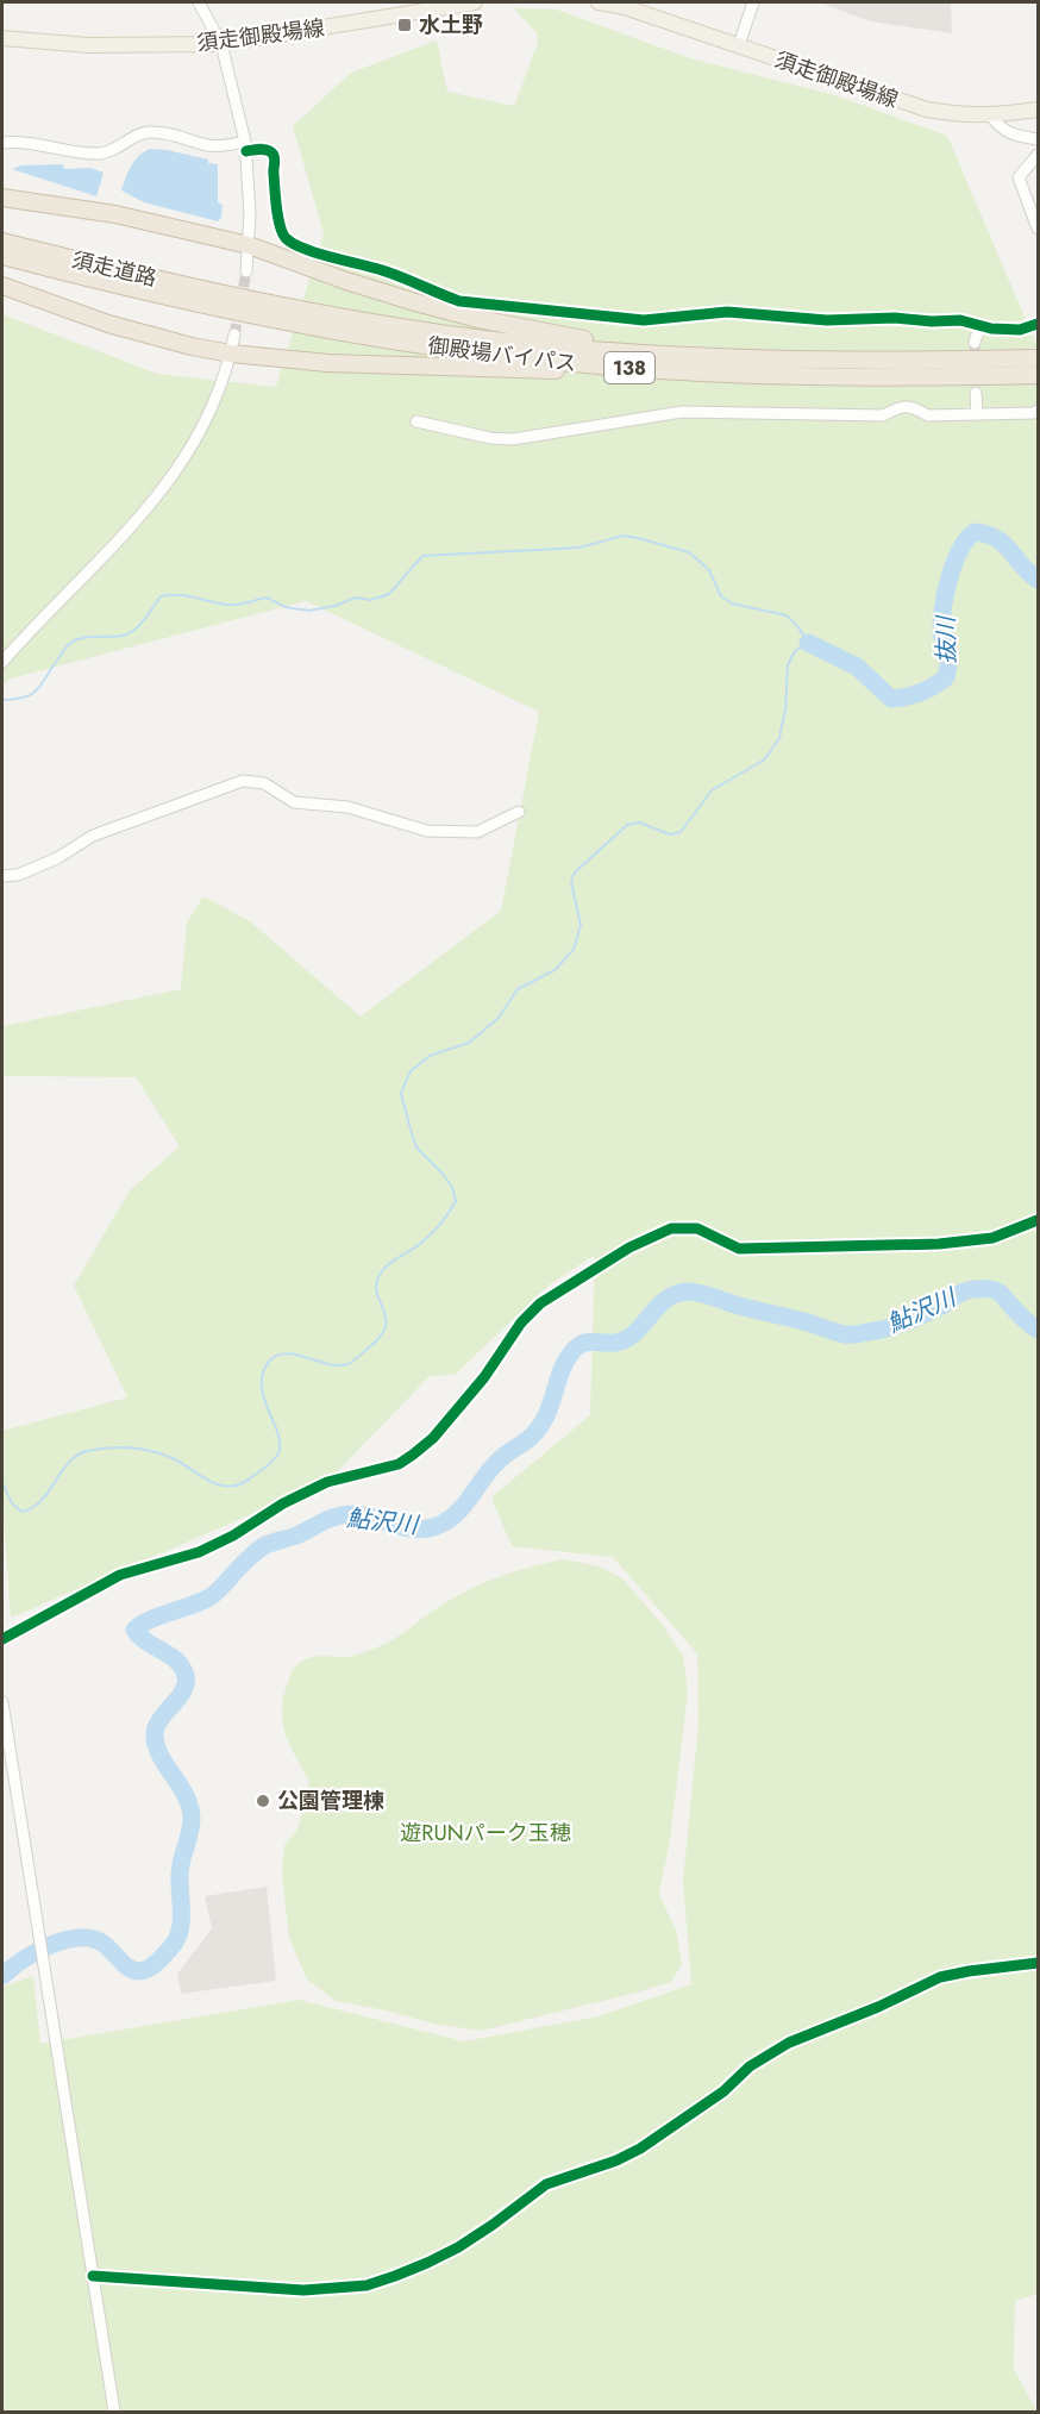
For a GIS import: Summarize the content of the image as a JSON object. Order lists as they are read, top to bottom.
{
  "streets": {
    "highway": ["須走道路", "御殿場バイパス", "138"],
    "main road": ["須走御殿場線"]
  },
  "crossings": [
    ["須走道路", "御殿場バイパス"]
  ],
  "water": ["抜川", "鮎沢川"],
  "parks": ["遊RUNパーク玉穂"],
  "places": {
    "transit": ["水土野"],
    "other": ["公園管理棟"]
  }
}
